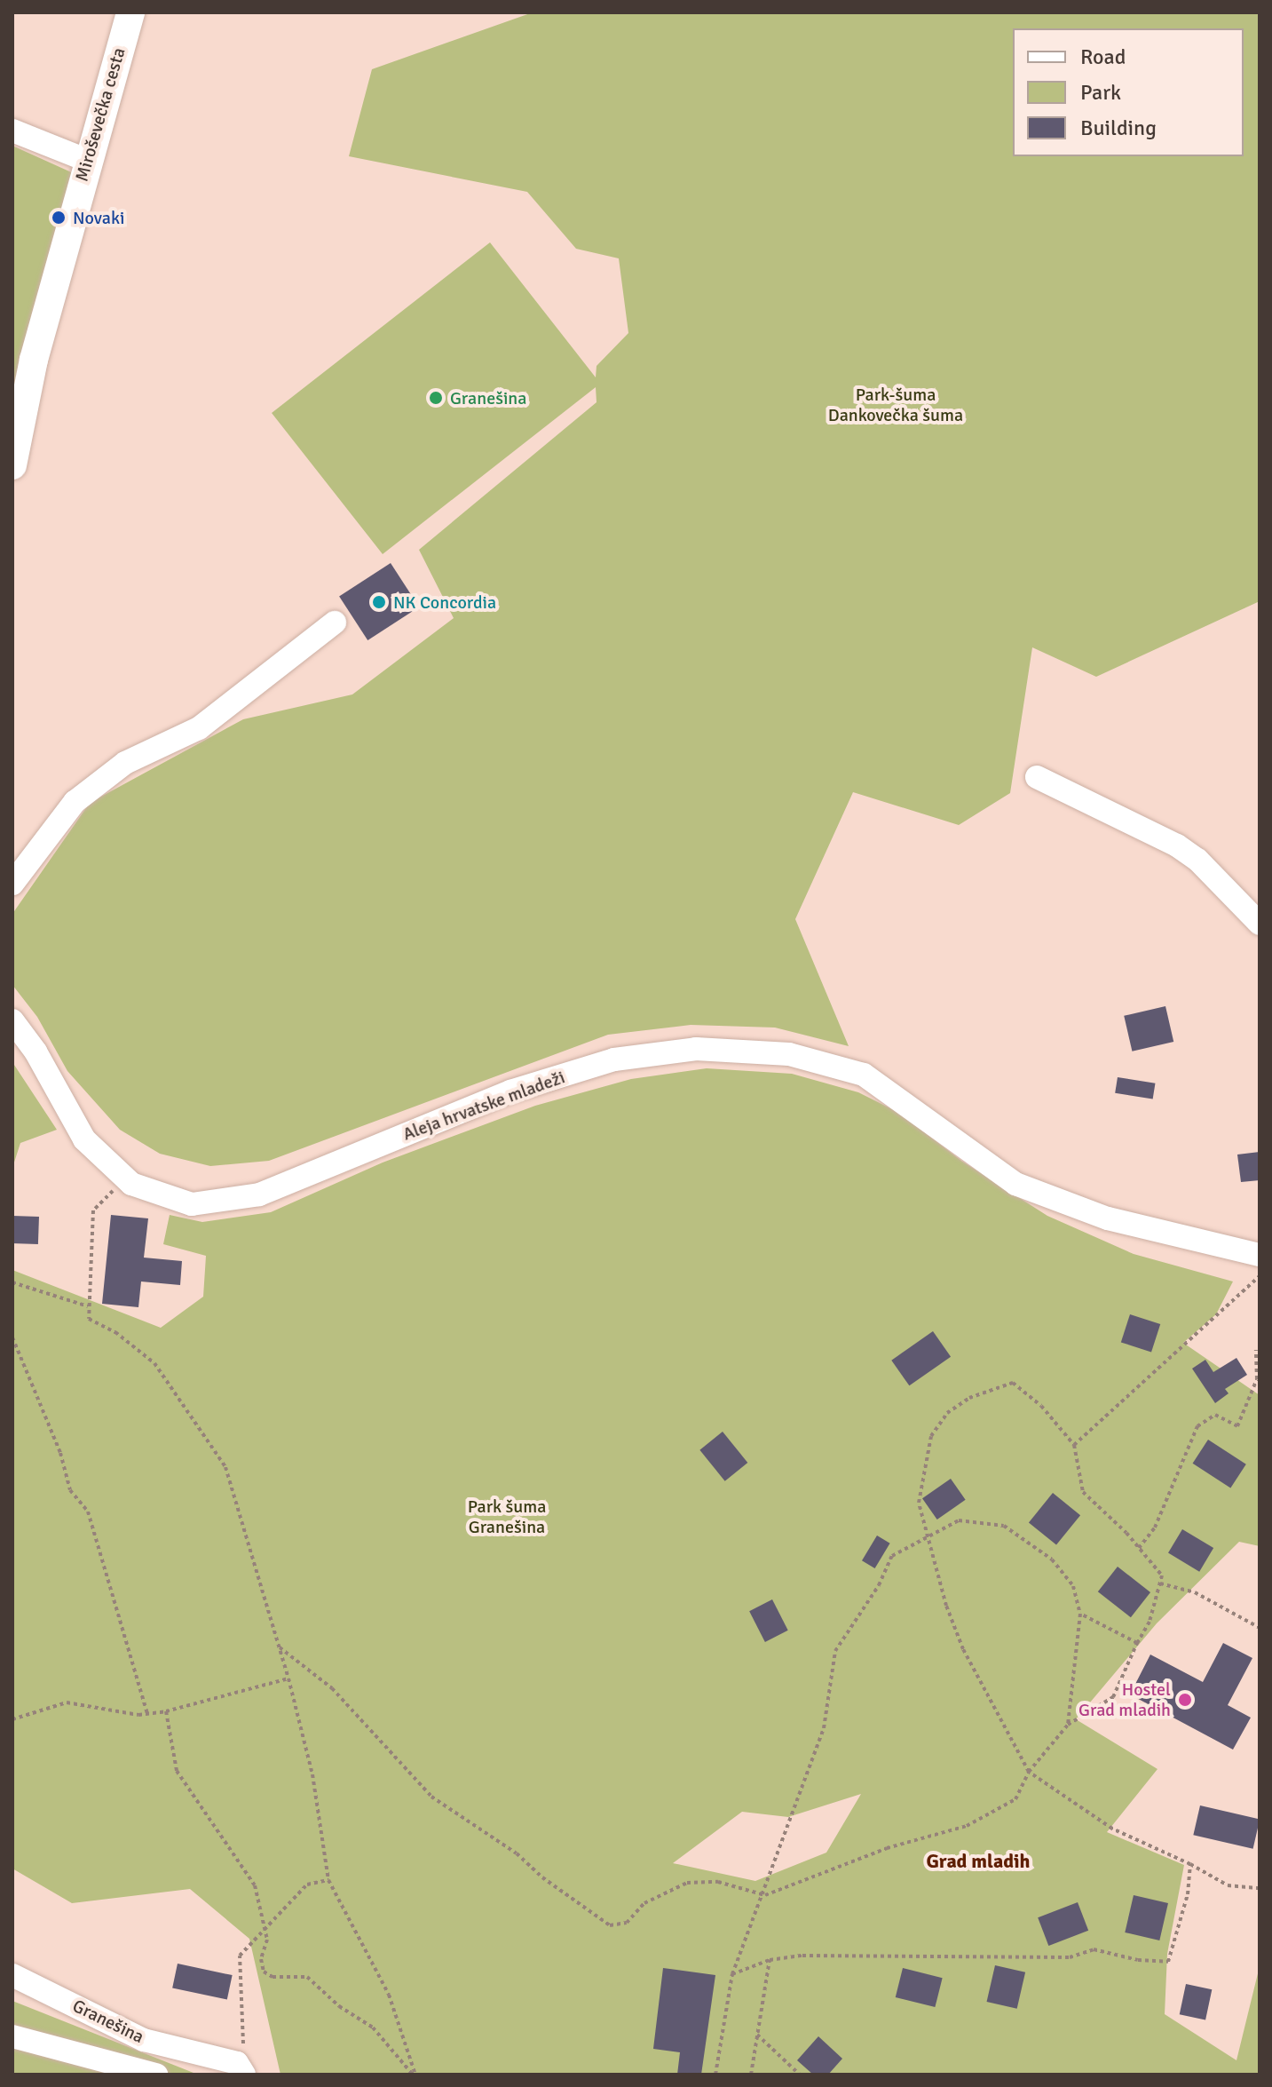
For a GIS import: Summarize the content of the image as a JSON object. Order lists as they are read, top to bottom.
{
  "streets": {
    "main road": ["Miroševečka cesta"],
    "street": ["Aleja hrvatske mladeži", "Granešina"]
  },
  "districts": ["Grad mladih"],
  "parks": ["Park-šuma Dankovečka šuma", "Park šuma Granešina"],
  "places": [
    "Novaki",
    "Granešina",
    "NK Concordia",
    "Hostel Grad mladih"
  ],
  "legend": ["Road", "Park", "Building"]
}
